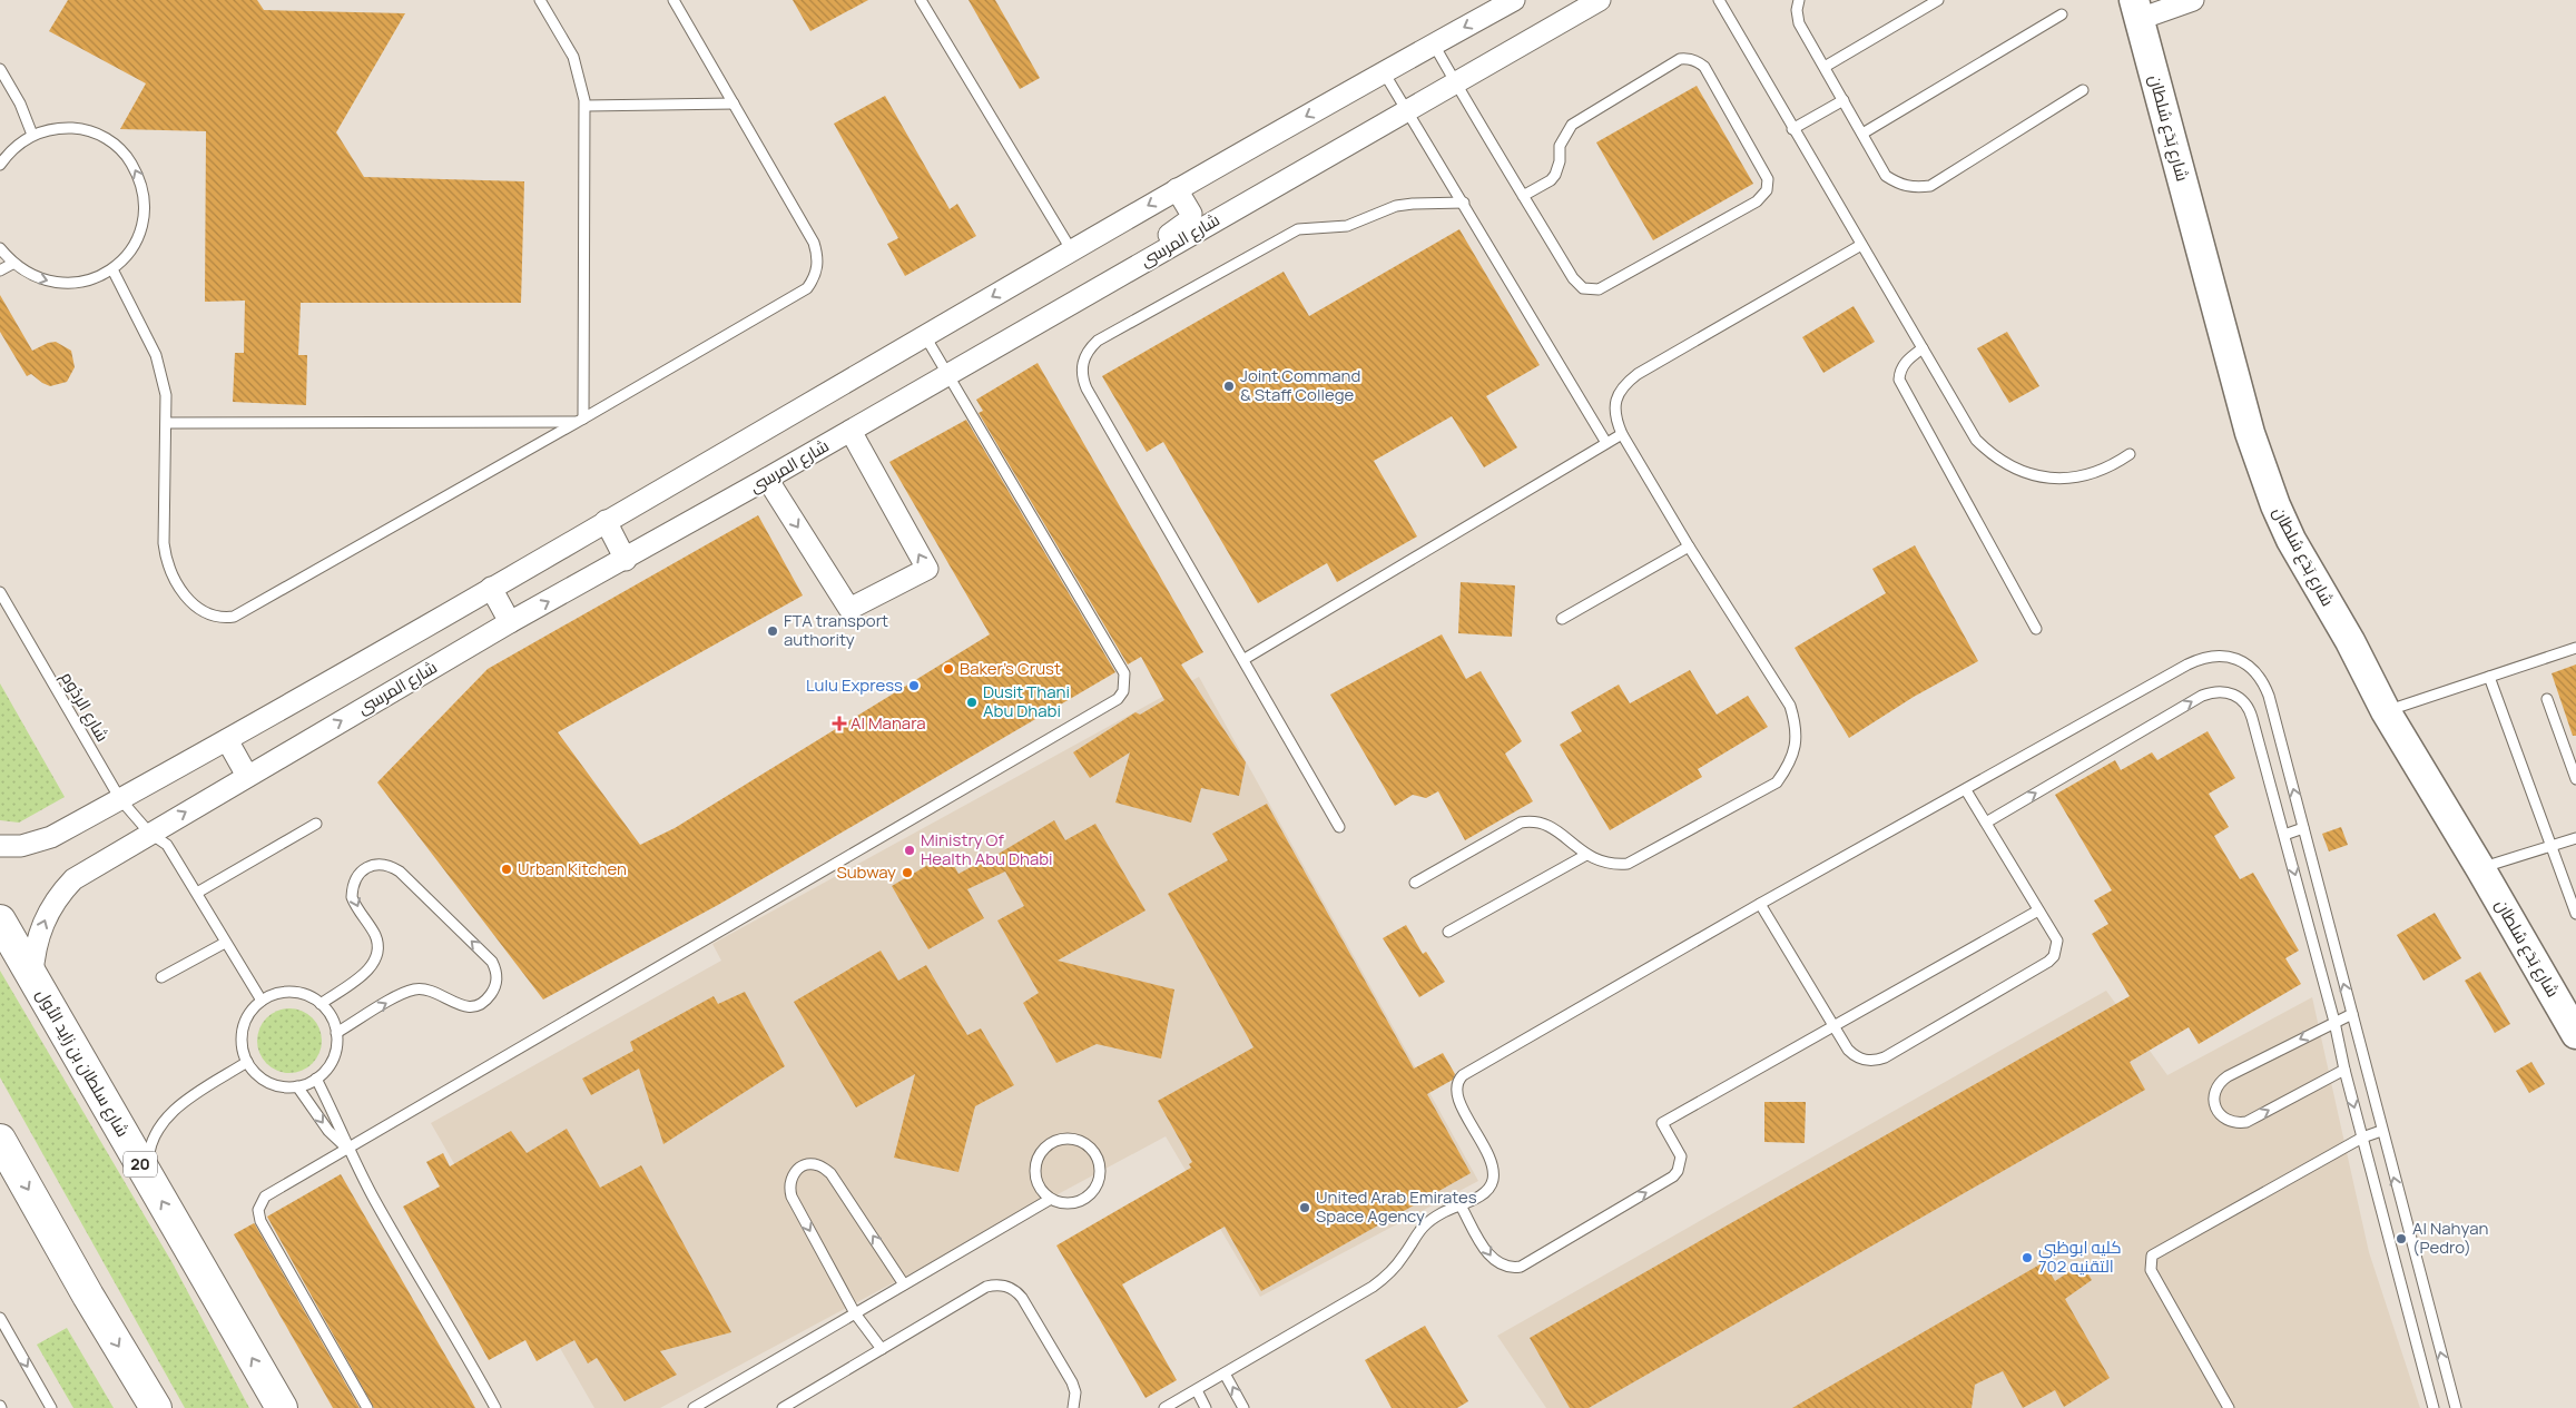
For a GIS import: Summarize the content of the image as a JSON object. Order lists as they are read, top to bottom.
{
  "streets": {
    "main road": ["شارع سلطان بن زايد الأول", "20"],
    "street": ["شارع بَدَع سُلطان", "شارع المرسى"],
    "lane": ["شارع الردُوم"]
  },
  "crossings": [
    ["شارع المرسى", "شارع الردُوم"],
    ["شارع المرسى", "شارع سلطان بن زايد الأول"]
  ],
  "places": {
    "other": [
      "Joint Command & Staff College",
      "FTA transport authority",
      "Baker's Crust",
      "Lulu Express",
      "Dusit Thani Abu Dhabi",
      "Ministry Of Health Abu Dhabi",
      "Urban Kitchen",
      "Subway",
      "United Arab Emirates Space Agency",
      "Al Nahyan (Pedro)",
      "كليه ابوظبي التقنيه 702"
    ],
    "health": ["Al Manara"]
  }
}
